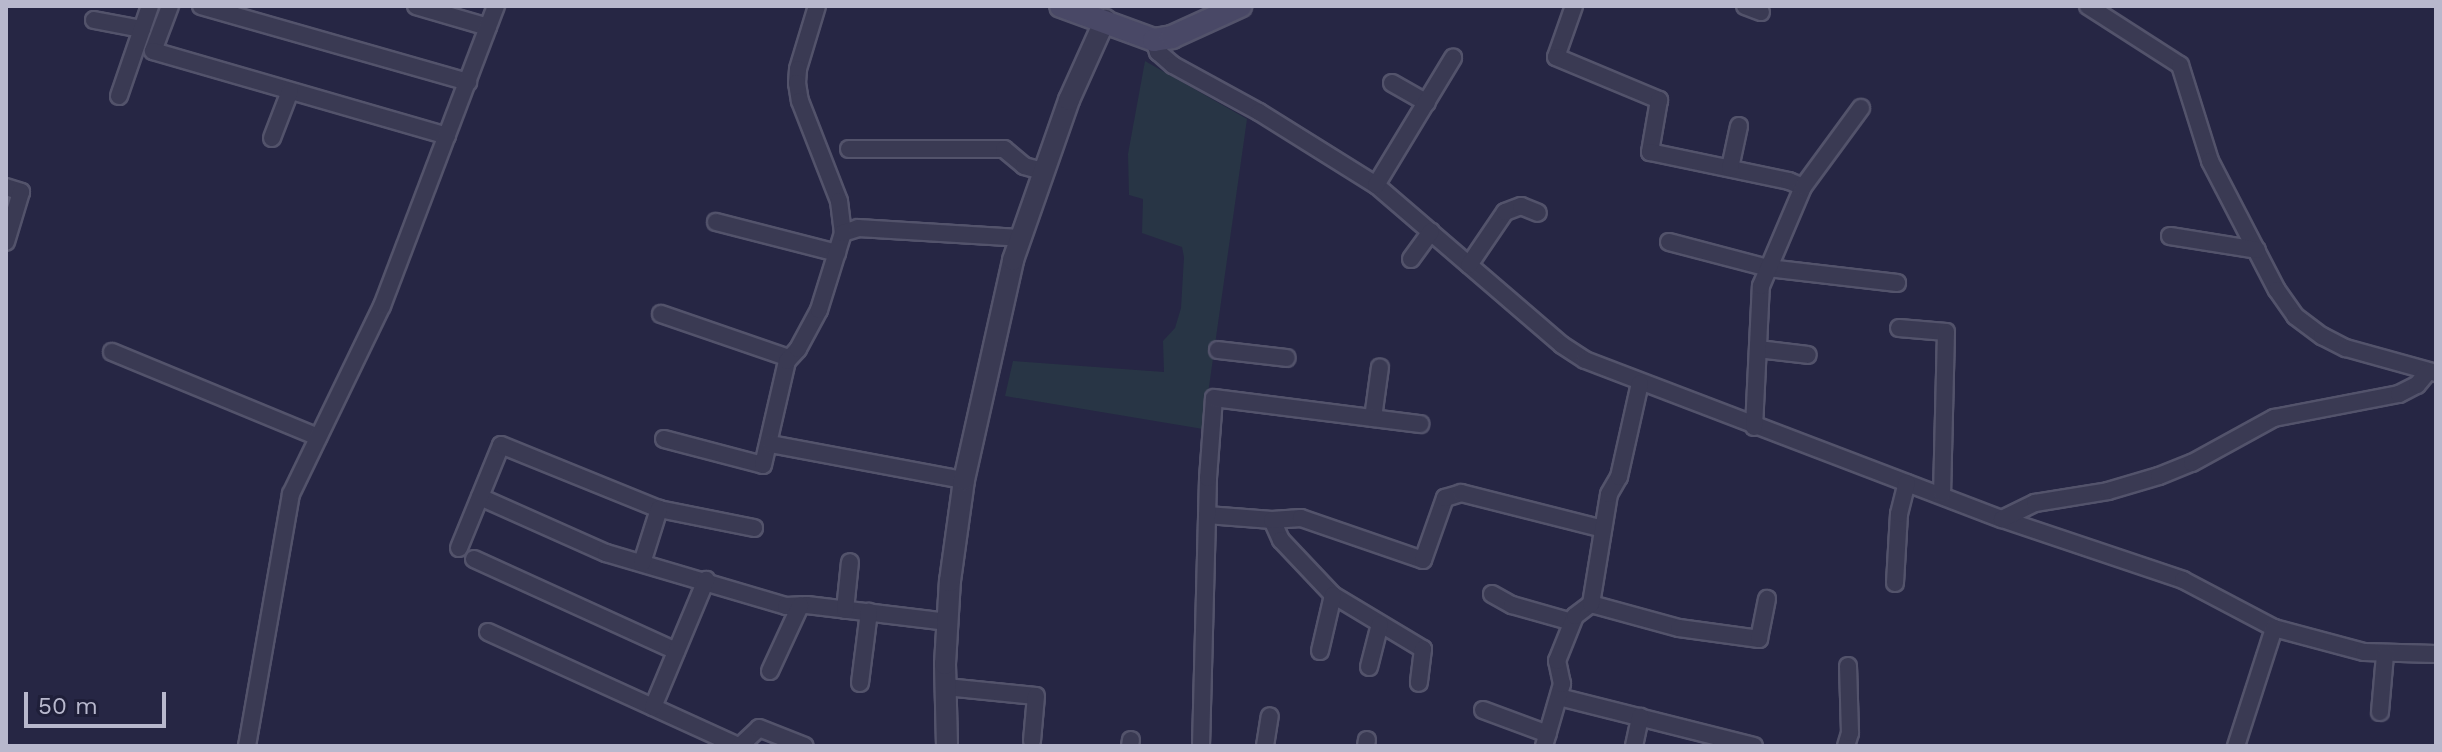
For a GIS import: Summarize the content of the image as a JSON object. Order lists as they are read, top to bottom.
{
  "scale_bar": "50 m"
}
